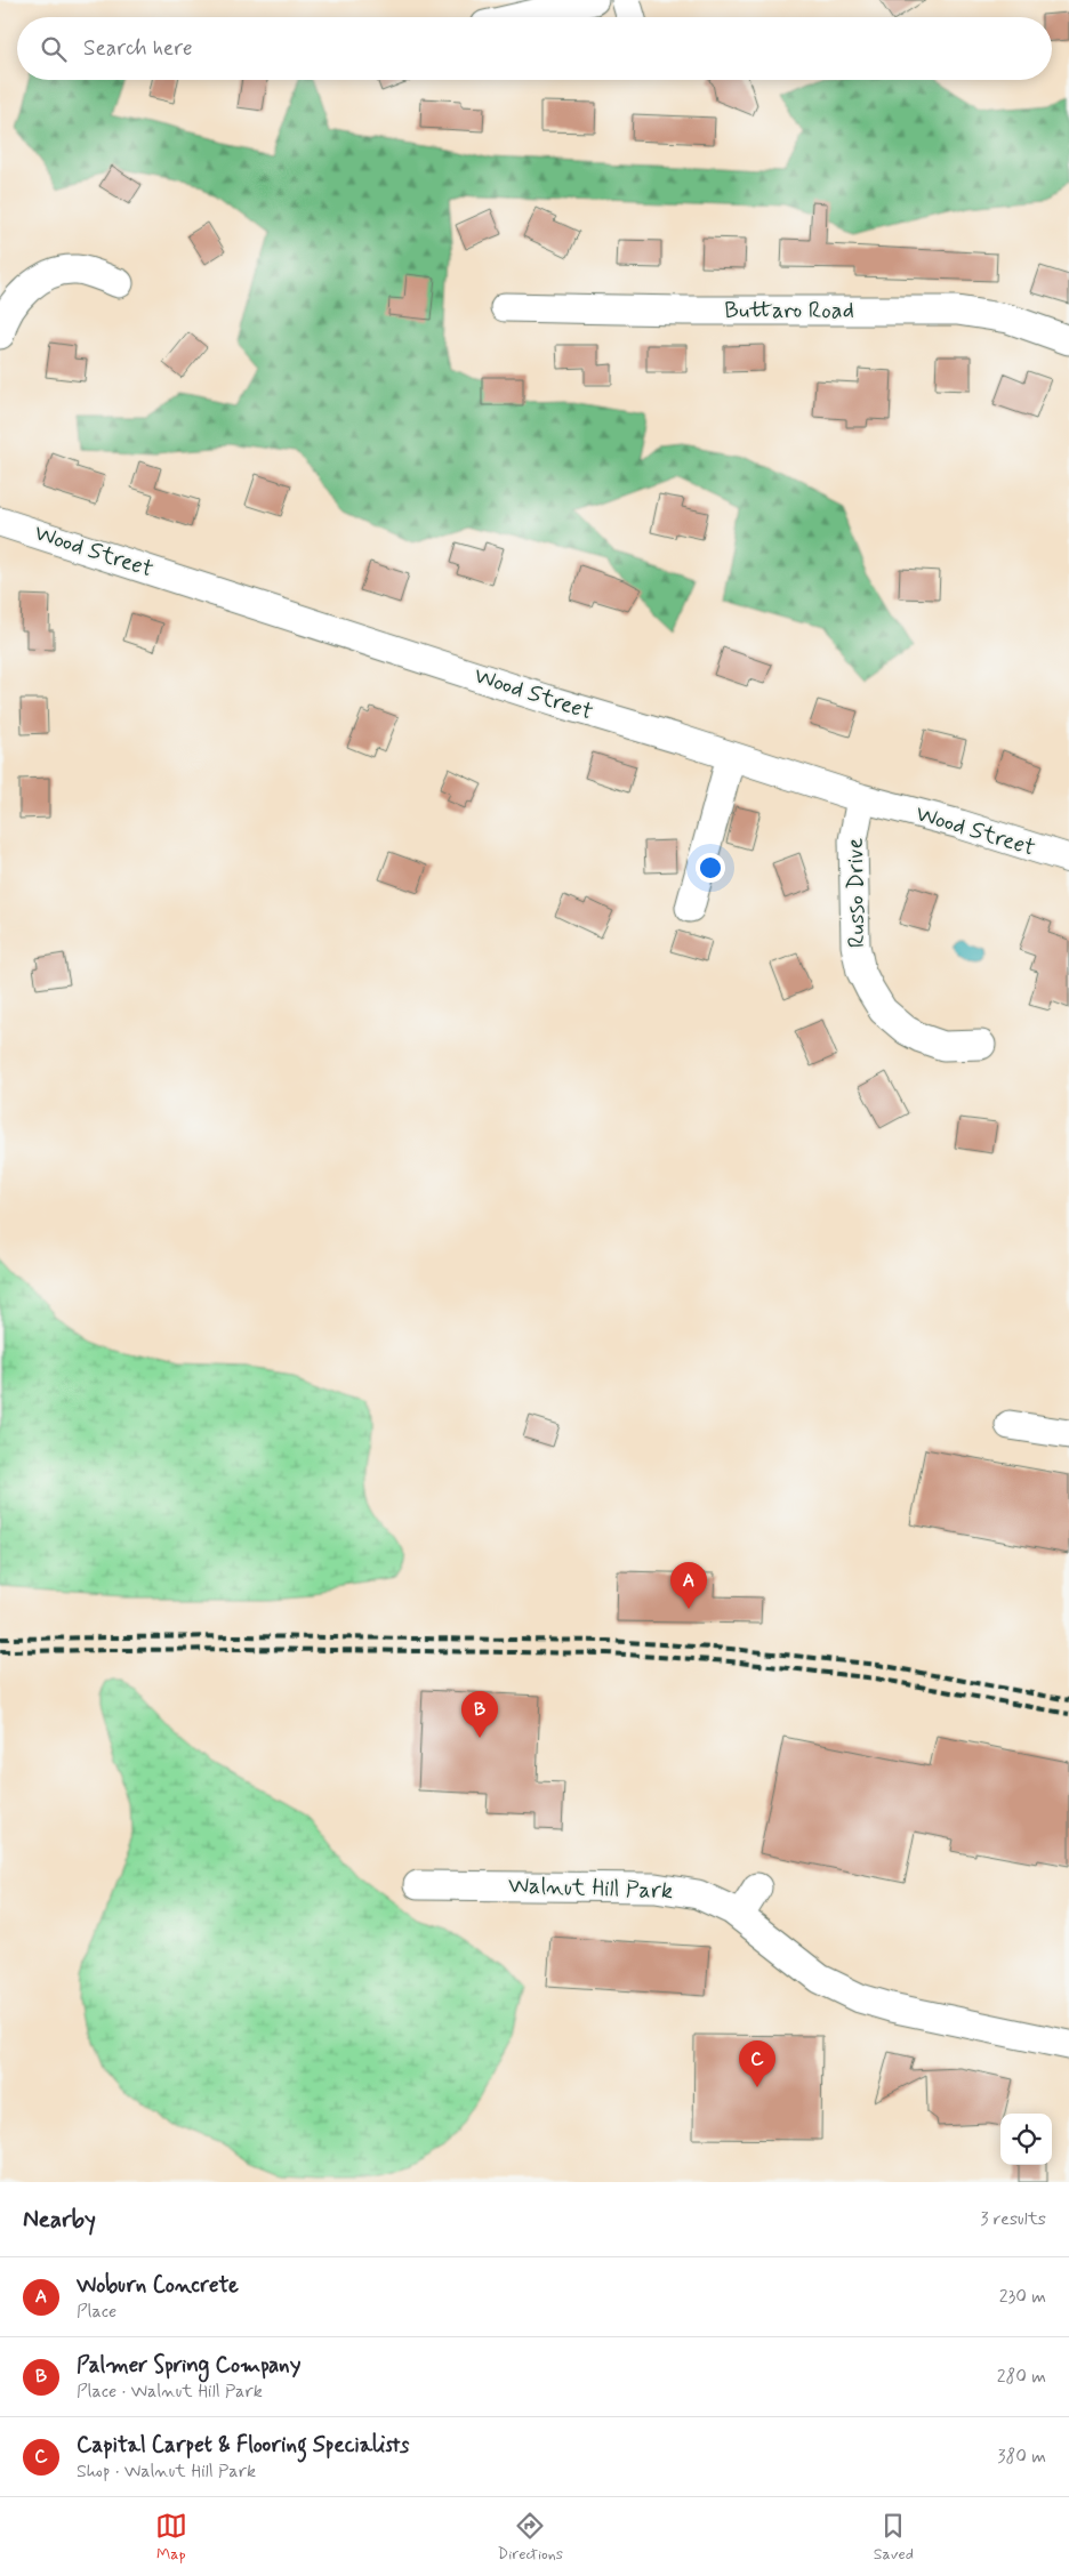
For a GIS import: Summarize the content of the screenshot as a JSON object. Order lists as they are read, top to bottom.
{
  "streets": {
    "street": [
      "Buttaro Road",
      "Wood Street",
      "Russo Drive",
      "Walnut Hill Park"
    ]
  },
  "crossings": [
    ["Wood Street", "Russo Drive"]
  ],
  "page": {
    "search": "Search here",
    "pins": ["A", "B", "C"],
    "heading": ["Nearby", "3 results"],
    "list": [
      {
        "mark": "A",
        "name": "Woburn Concrete",
        "note": "Place",
        "value": "230 m"
      },
      {
        "mark": "B",
        "name": "Palmer Spring Company",
        "note": "Place · Walnut Hill Park",
        "value": "280 m"
      },
      {
        "mark": "C",
        "name": "Capital Carpet & Flooring Specialists",
        "note": "Shop · Walnut Hill Park",
        "value": "380 m"
      }
    ],
    "nav": ["Map", "Directions", "Saved"]
  }
}
